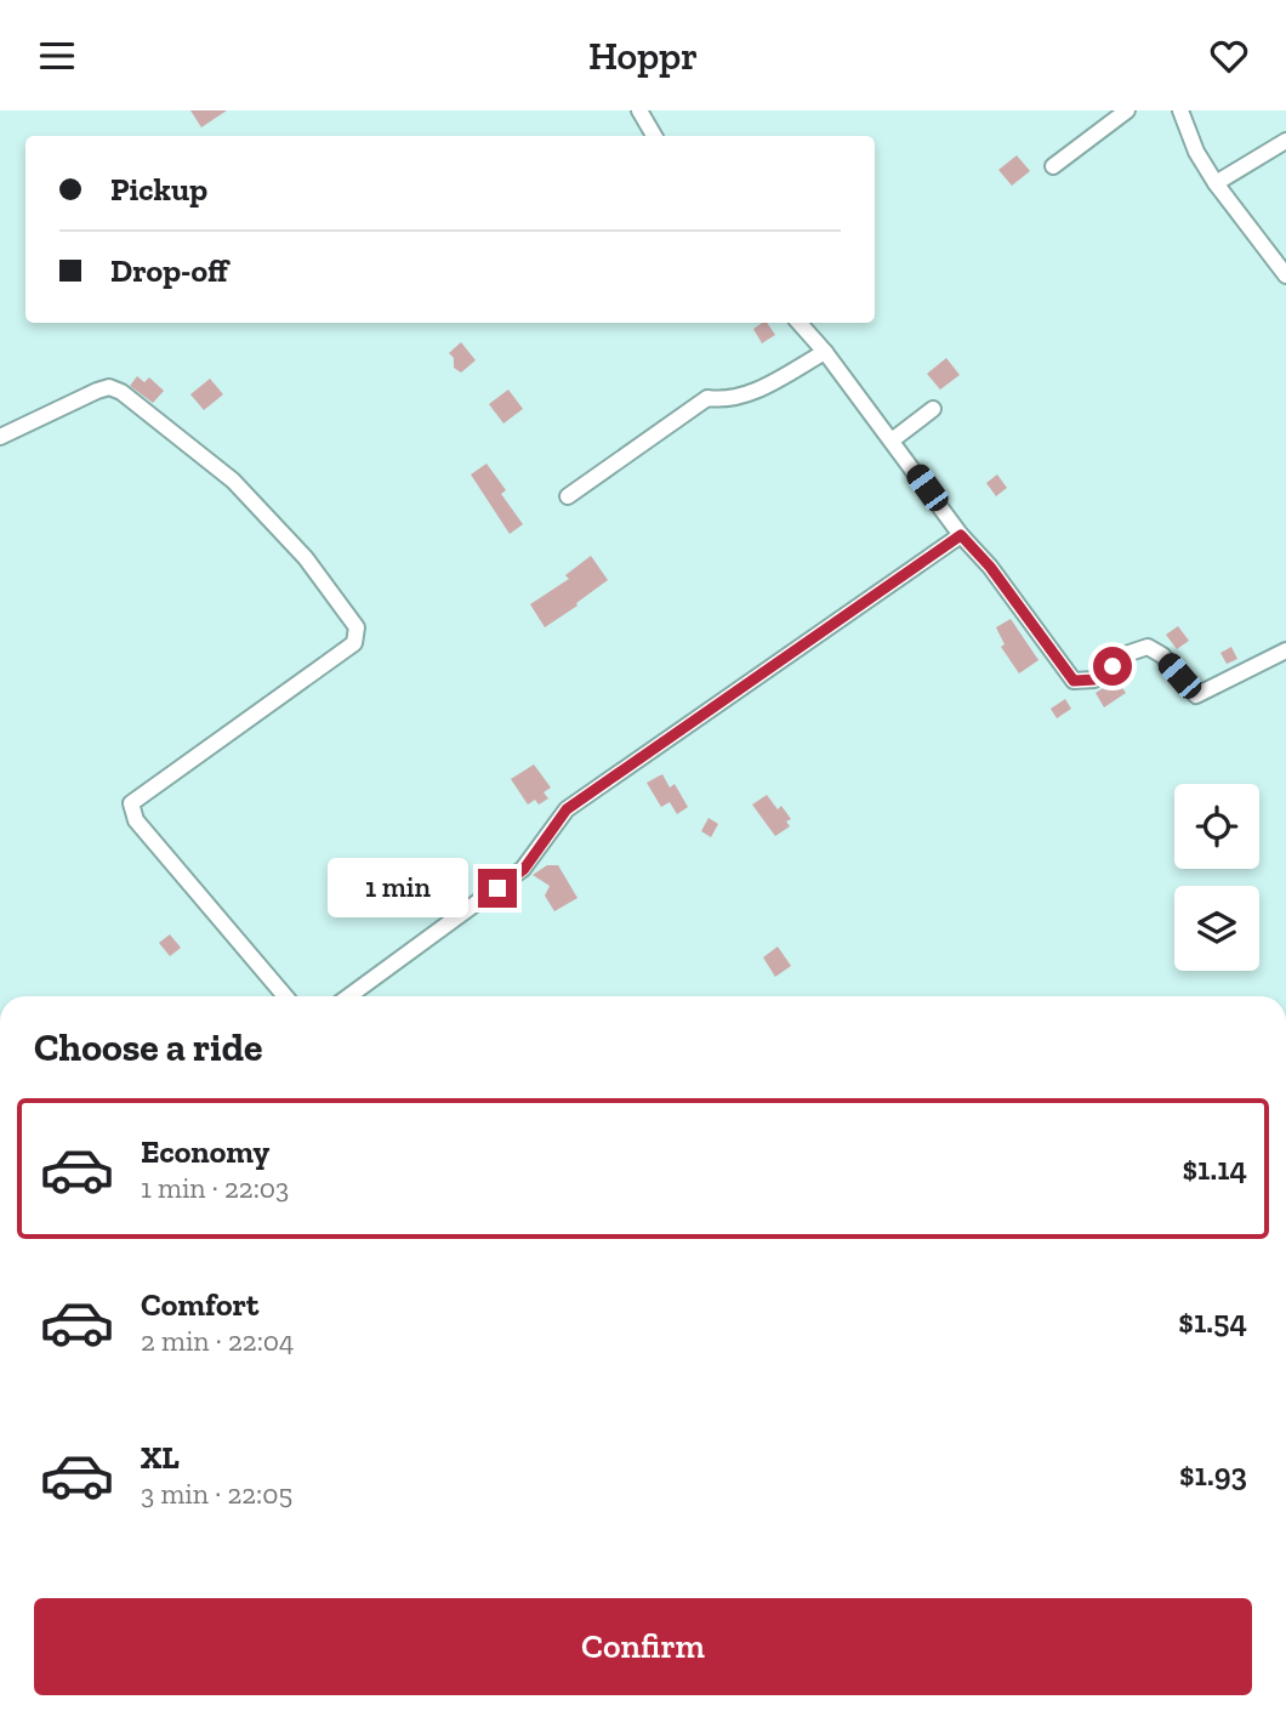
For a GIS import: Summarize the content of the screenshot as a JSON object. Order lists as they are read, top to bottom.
{
  "page": {
    "header": "Hoppr",
    "banner": ["Pickup", "Drop-off"],
    "bubble": "1 min",
    "heading": "Choose a ride",
    "list": [
      {
        "name": "Economy",
        "note": "1 min · 22:03",
        "value": "$1.14"
      },
      {
        "name": "Comfort",
        "note": "2 min · 22:04",
        "value": "$1.54"
      },
      {
        "name": "XL",
        "note": "3 min · 22:05",
        "value": "$1.93"
      }
    ],
    "buttons": "Confirm"
  }
}
